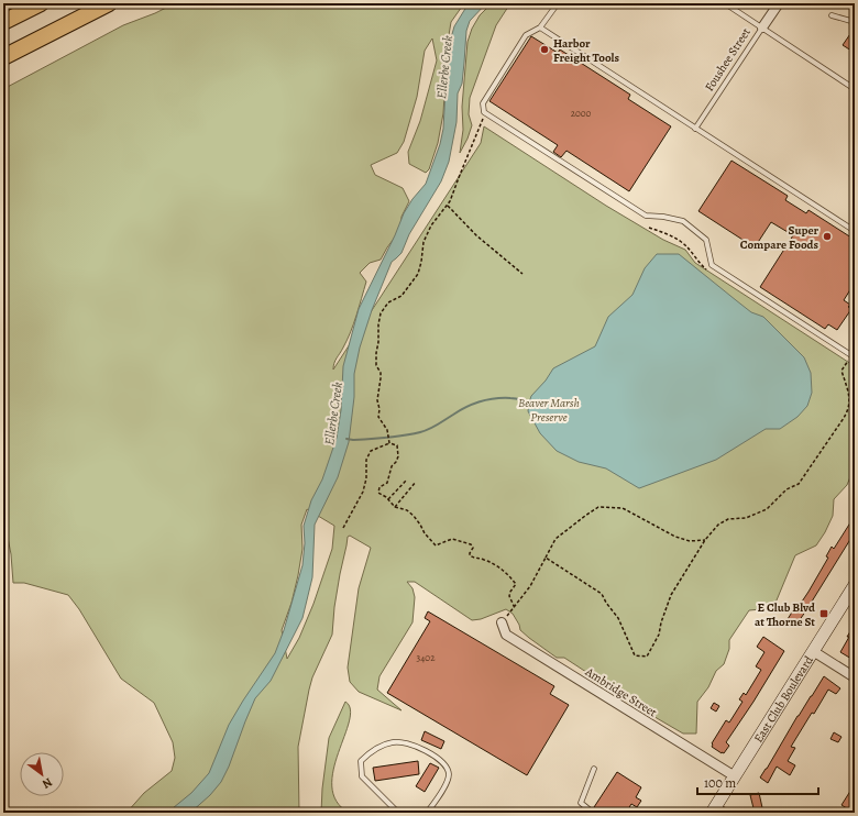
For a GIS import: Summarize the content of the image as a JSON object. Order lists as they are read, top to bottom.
{
  "streets": {
    "street": ["Foushee Street", "Ambridge Street", "East Club Boulevard"]
  },
  "crossings": [
    ["Ambridge Street", "East Club Boulevard"]
  ],
  "water": ["Ellerbe Creek"],
  "parks": ["Beaver Marsh Preserve"],
  "places": {
    "other": ["Harbor Freight Tools", "Super Compare Foods"],
    "transit": ["E Club Blvd at Thorne St"]
  },
  "house_numbers": ["2000", "3402"],
  "scale_bar": "100 m",
  "north": "bottom right"
}
